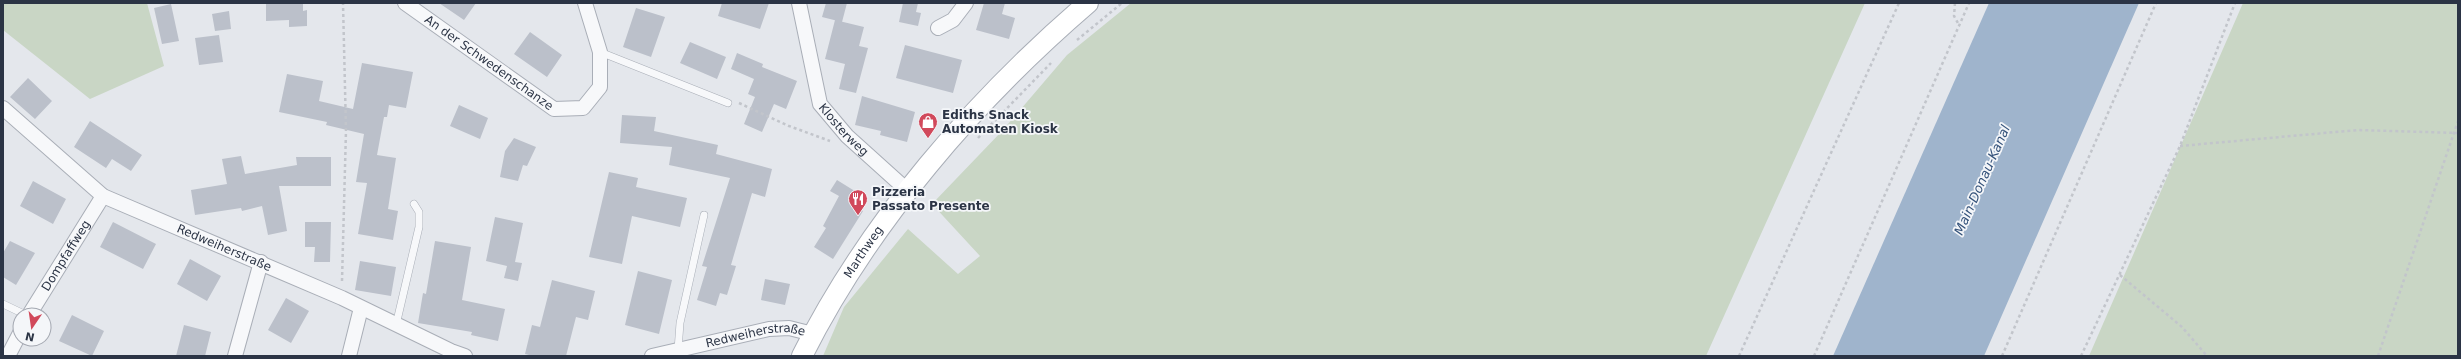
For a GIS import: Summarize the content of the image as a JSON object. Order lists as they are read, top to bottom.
{
  "streets": {
    "main road": ["Marthweg"],
    "street": [
      "An der Schwedenschanze",
      "Klosterweg",
      "Redweiherstraße",
      "Dompfaffweg"
    ]
  },
  "crossings": [
    ["Klosterweg", "Marthweg"],
    ["Redweiherstraße", "Marthweg"],
    ["Redweiherstraße", "Dompfaffweg"]
  ],
  "water": ["Main-Donau-Kanal"],
  "places": {
    "shop": ["Ediths Snack Automaten Kiosk"],
    "restaurant": ["Pizzeria Passato Presente"]
  },
  "north": "bottom"
}
